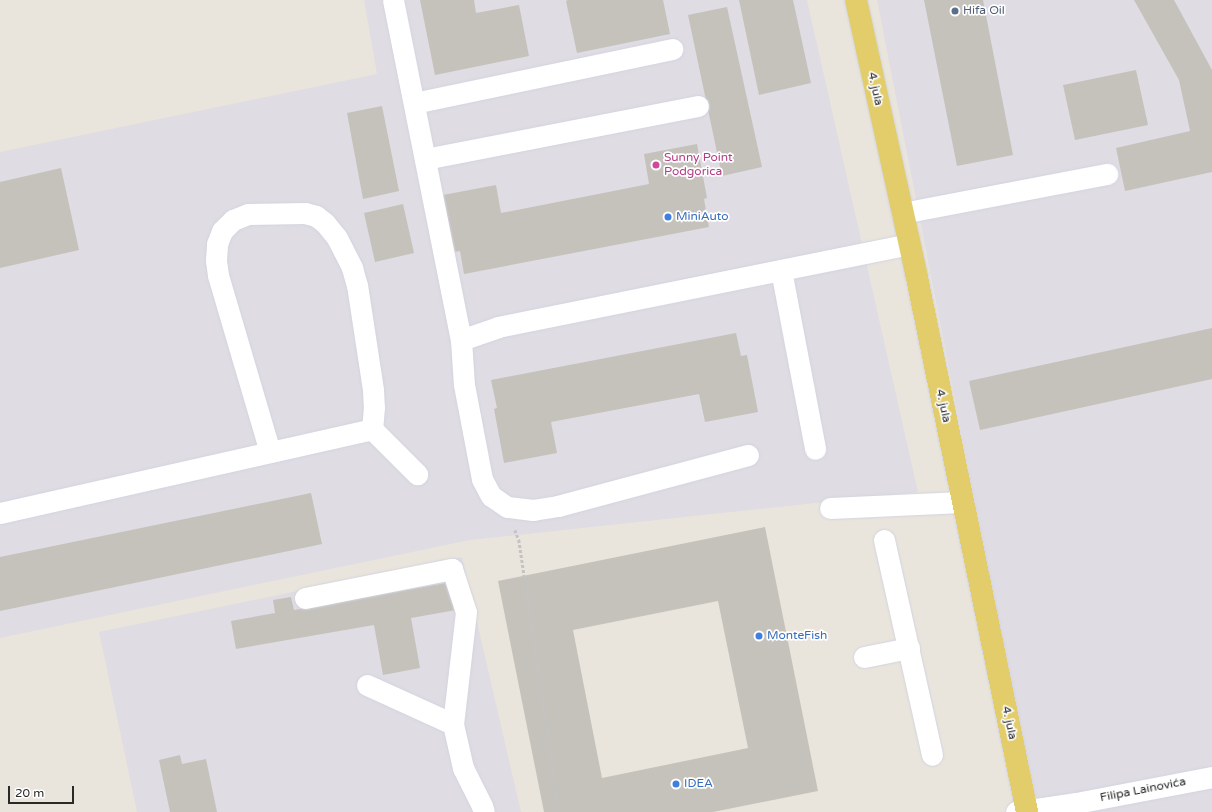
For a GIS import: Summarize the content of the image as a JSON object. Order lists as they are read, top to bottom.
{
  "streets": {
    "main road": ["4. jula"],
    "street": ["Filipa Lainovića"]
  },
  "crossings": [
    ["4. jula", "Filipa Lainovića"]
  ],
  "places": [
    "Hifa Oil",
    "Sunny Point Podgorica",
    "MiniAuto",
    "MonteFish",
    "IDEA"
  ],
  "scale_bar": "20 m"
}
